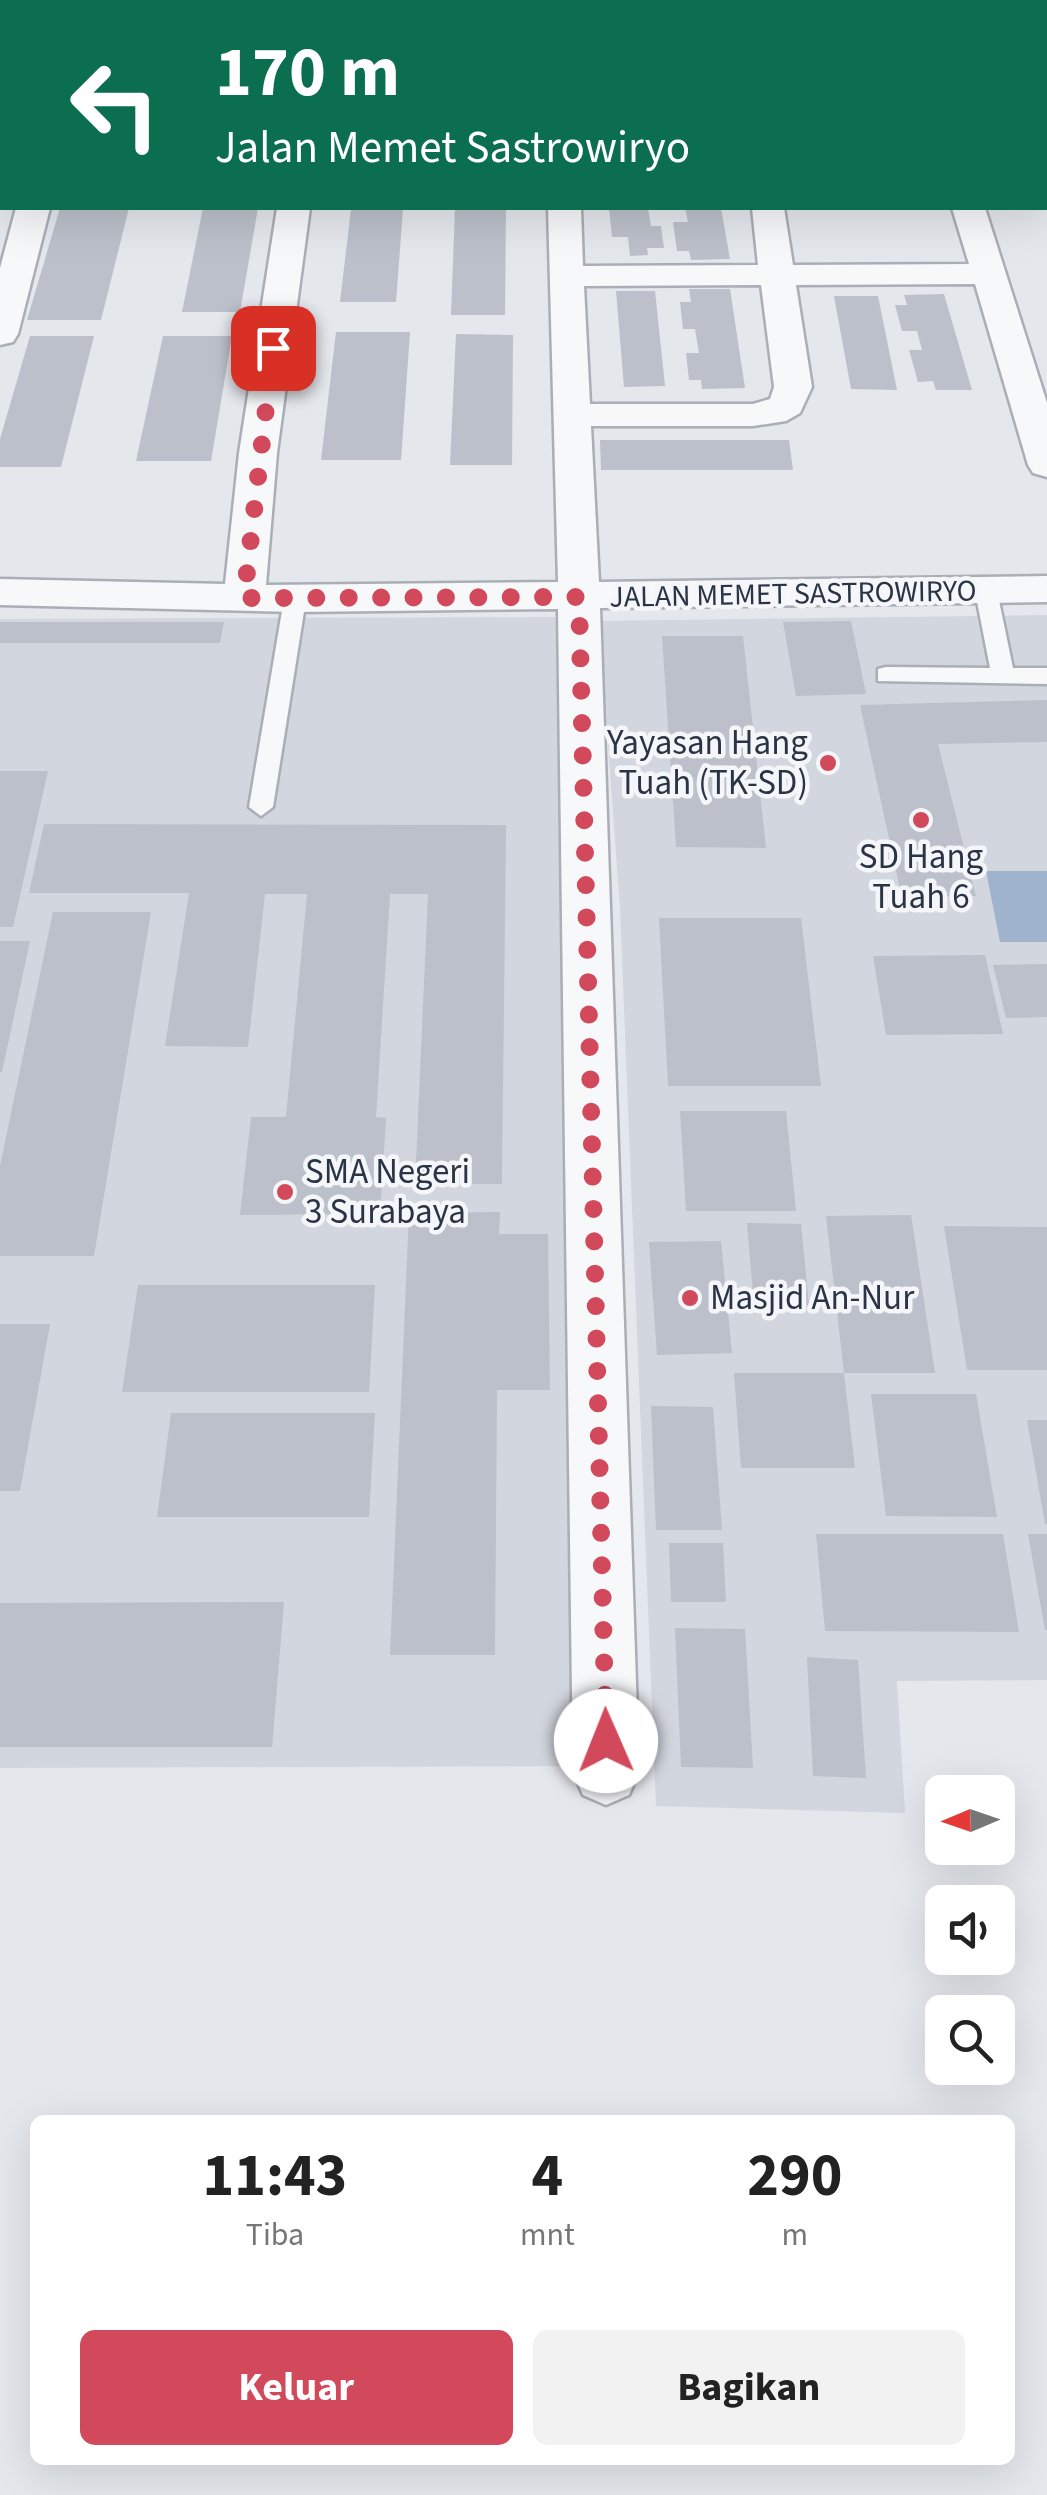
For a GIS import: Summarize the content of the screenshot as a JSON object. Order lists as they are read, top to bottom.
{
  "streets": {
    "street": ["JALAN MEMET SASTROWIRYO"]
  },
  "places": [
    "Yayasan Hang Tuah (TK-SD)",
    "SD Hang Tuah 6",
    "SMA Negeri 3 Surabaya",
    "Masjid An-Nur"
  ],
  "north": "left",
  "page": {
    "turn": ["170 m", "Jalan Memet Sastrowiryo"],
    "eta": [
      "11:43",
      "Tiba",
      "4",
      "mnt",
      "290",
      "m"
    ],
    "buttons": ["Keluar", "Bagikan"]
  }
}
